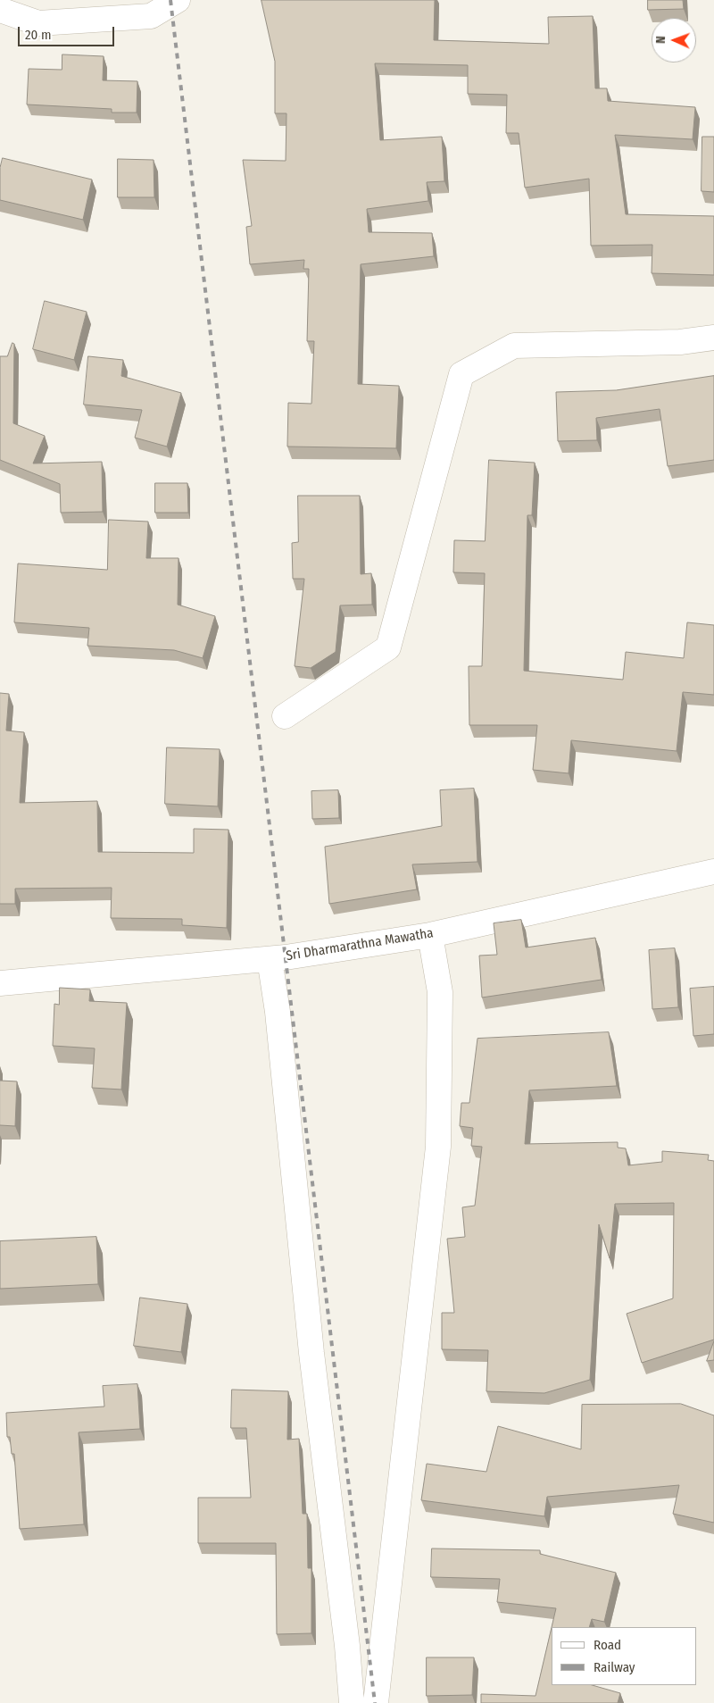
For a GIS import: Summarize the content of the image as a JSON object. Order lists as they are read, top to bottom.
{
  "streets": {
    "street": ["Sri Dharmarathna Mawatha"]
  },
  "legend": ["Road", "Railway"],
  "scale_bar": "20 m",
  "north": "left"
}
